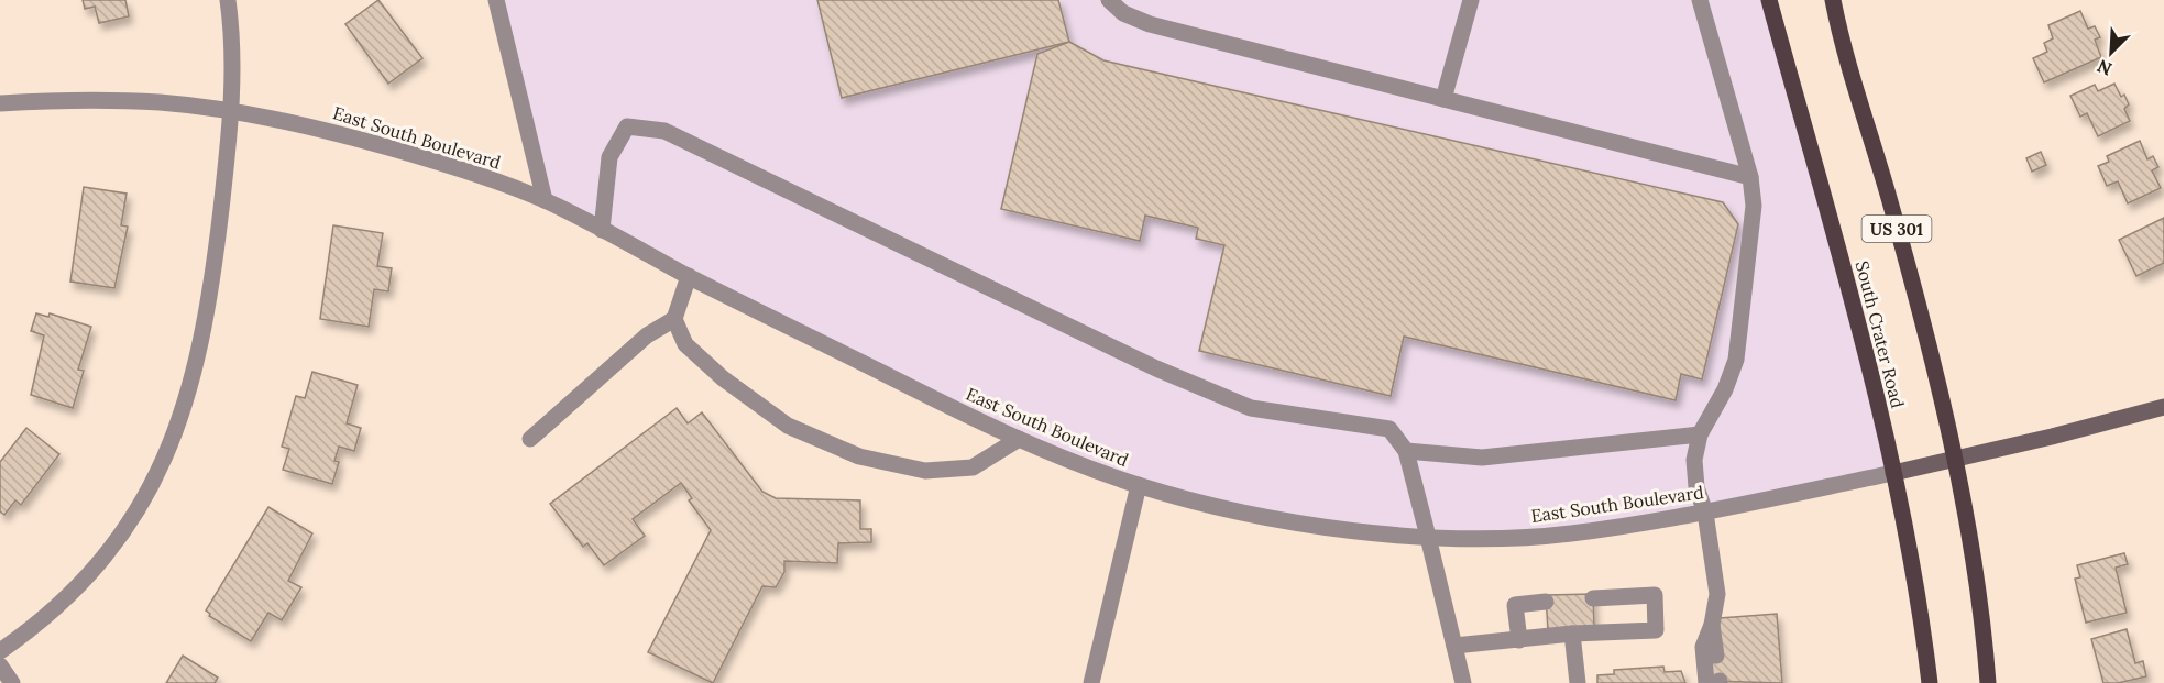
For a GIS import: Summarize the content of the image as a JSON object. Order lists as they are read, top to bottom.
{
  "streets": {
    "main road": ["US 301", "South Crater Road"],
    "street": ["East South Boulevard"]
  },
  "crossings": [
    ["East South Boulevard", "US 301"],
    ["East South Boulevard", "South Crater Road"]
  ],
  "north": "bottom left"
}
